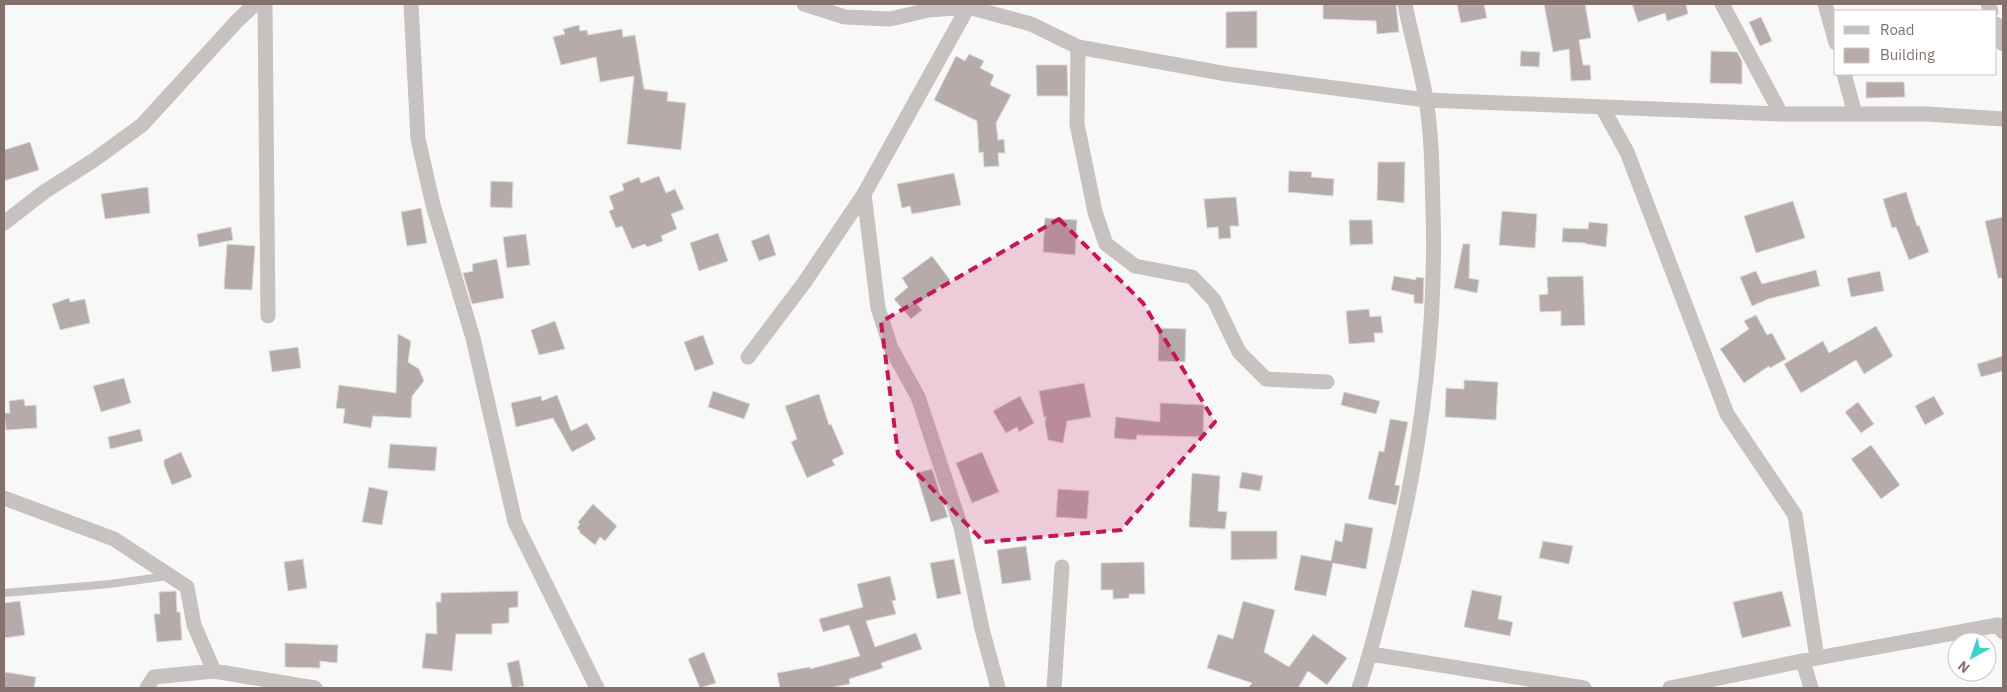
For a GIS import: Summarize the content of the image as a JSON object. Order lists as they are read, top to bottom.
{
  "legend": ["Road", "Building"],
  "north": "bottom left"
}
